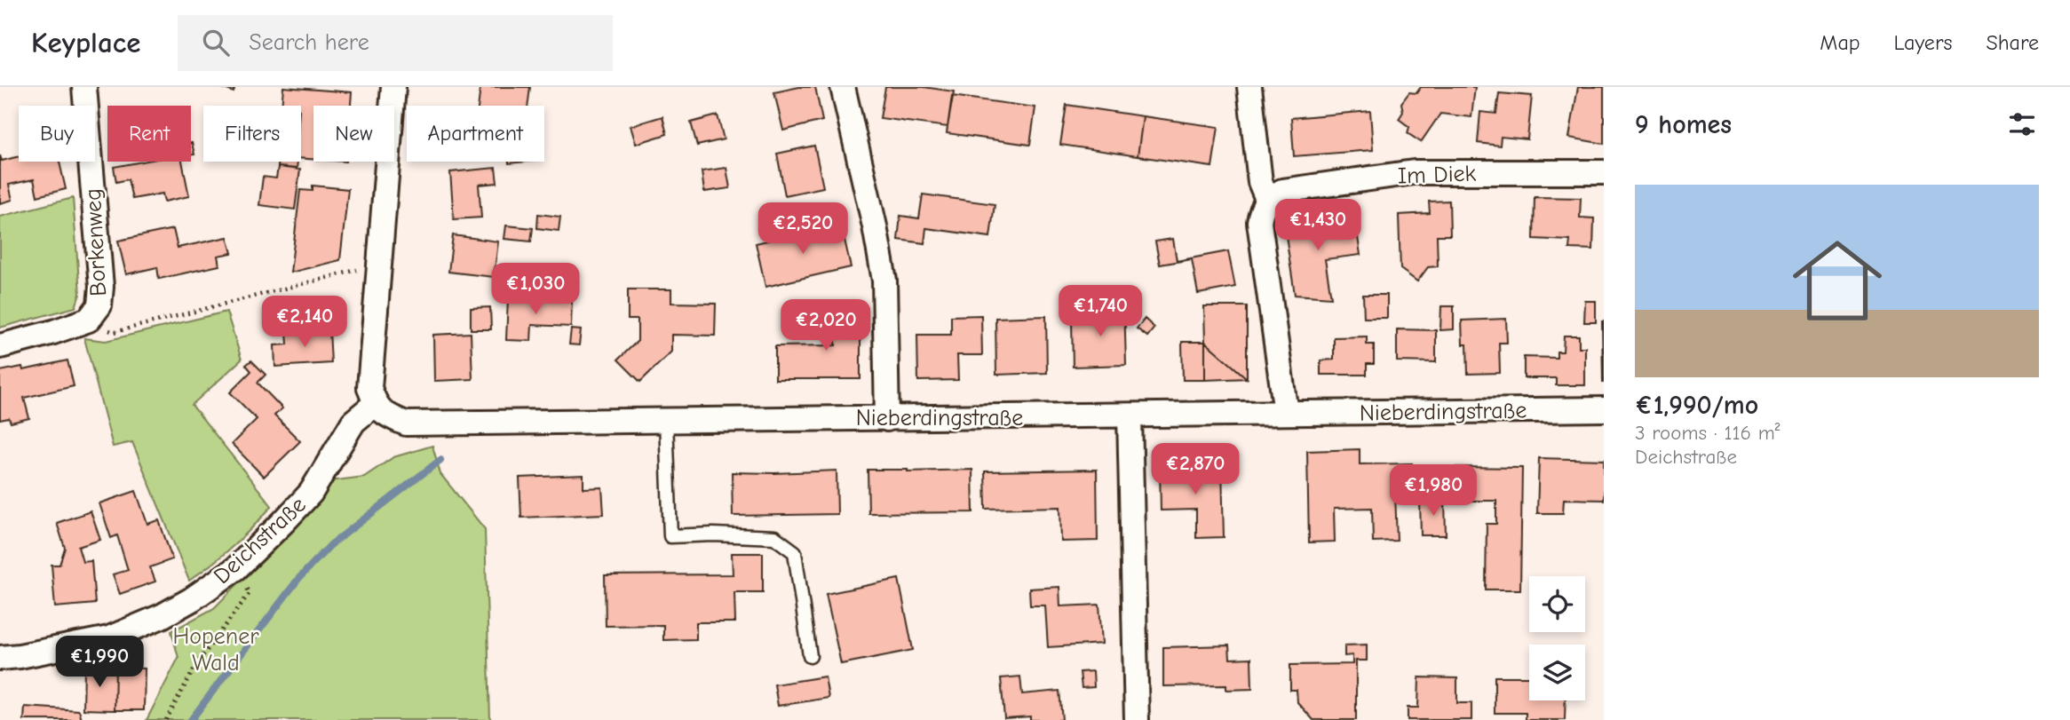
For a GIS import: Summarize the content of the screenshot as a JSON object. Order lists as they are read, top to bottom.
{
  "streets": {
    "street": [
      "Im Diek",
      "Borkenweg",
      "Nieberdingstraße",
      "Deichstraße"
    ]
  },
  "crossings": [
    ["Nieberdingstraße", "Deichstraße"]
  ],
  "parks": ["Hopener Wald"],
  "page": {
    "header": "Keyplace",
    "search": "Search here",
    "nav": ["Map", "Layers", "Share"],
    "heading": "9 homes",
    "chip": [
      "Buy",
      "Rent",
      "Filters",
      "New",
      "Apartment"
    ],
    "list": [
      {
        "name": "€1,990/mo",
        "note": "3 rooms · 116 m² · Deichstraße"
      }
    ],
    "price": [
      "€1,430",
      "€2,520",
      "€1,030",
      "€1,740",
      "€2,140",
      "€2,020",
      "€2,870",
      "€1,980",
      "€1,990"
    ]
  }
}
